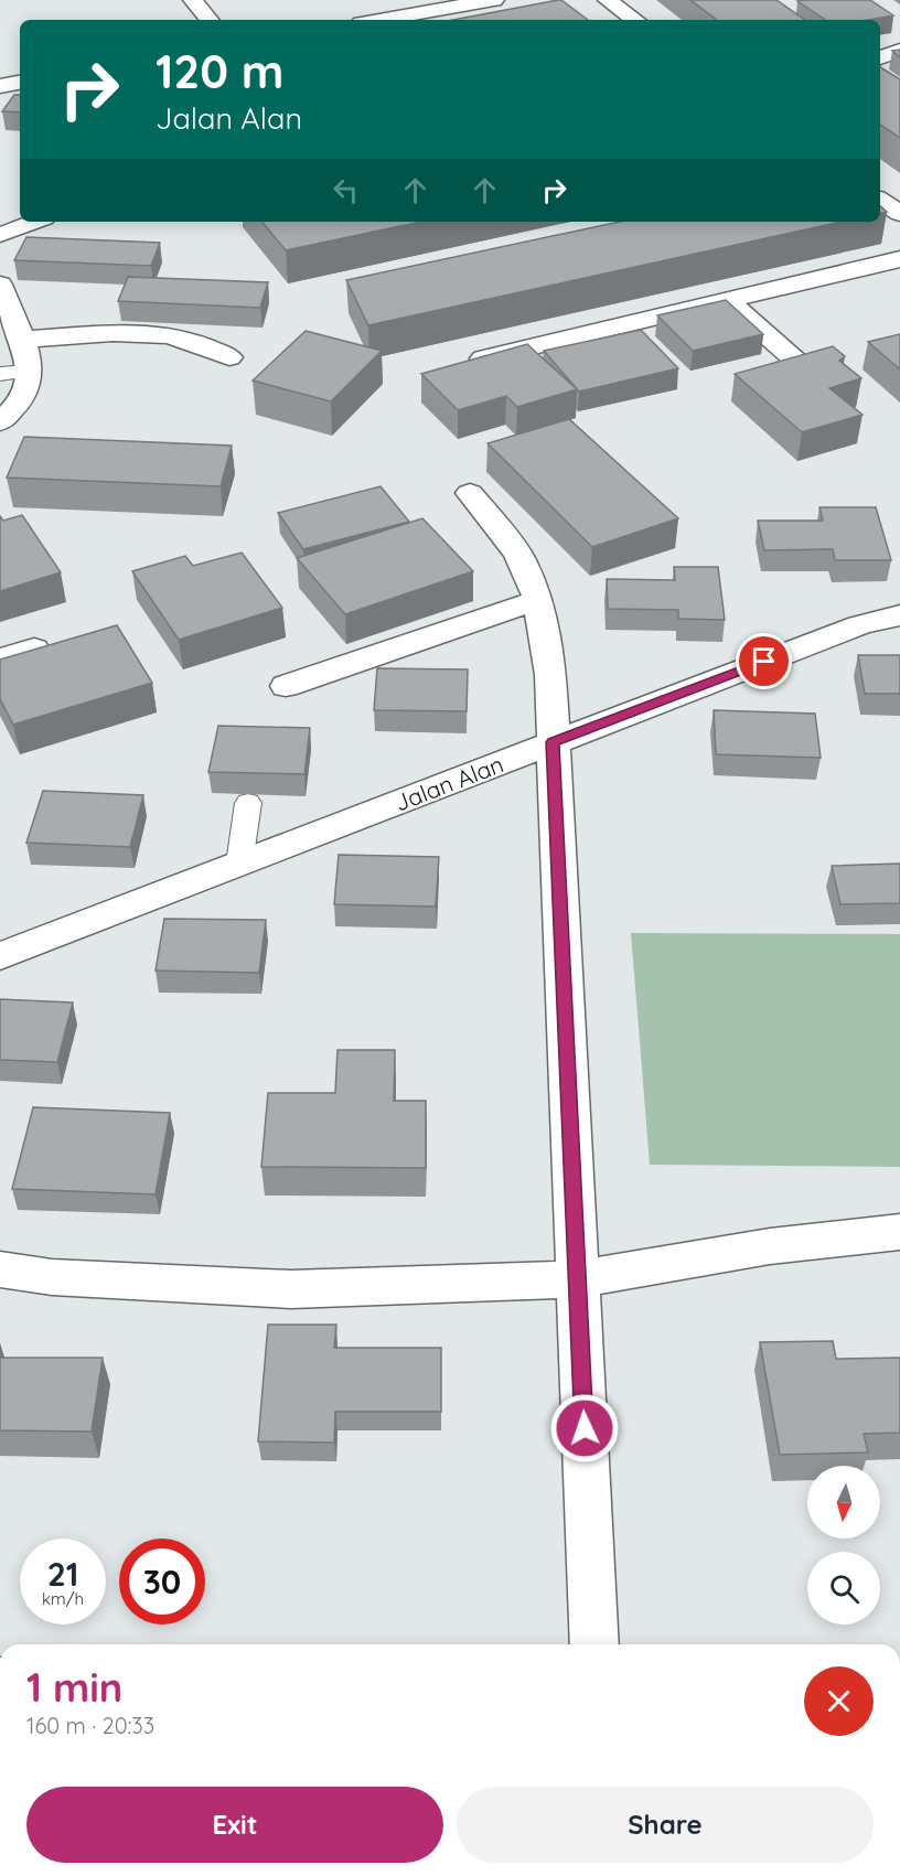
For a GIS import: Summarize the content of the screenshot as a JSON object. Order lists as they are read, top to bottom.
{
  "streets": {
    "street": ["Jalan Alan"]
  },
  "north": "bottom",
  "page": {
    "turn": ["120 m", "Jalan Alan"],
    "speed": "21 km/h",
    "limit": "30",
    "heading": ["1 min", "160 m · 20:33"],
    "buttons": ["Exit", "Share"]
  }
}
